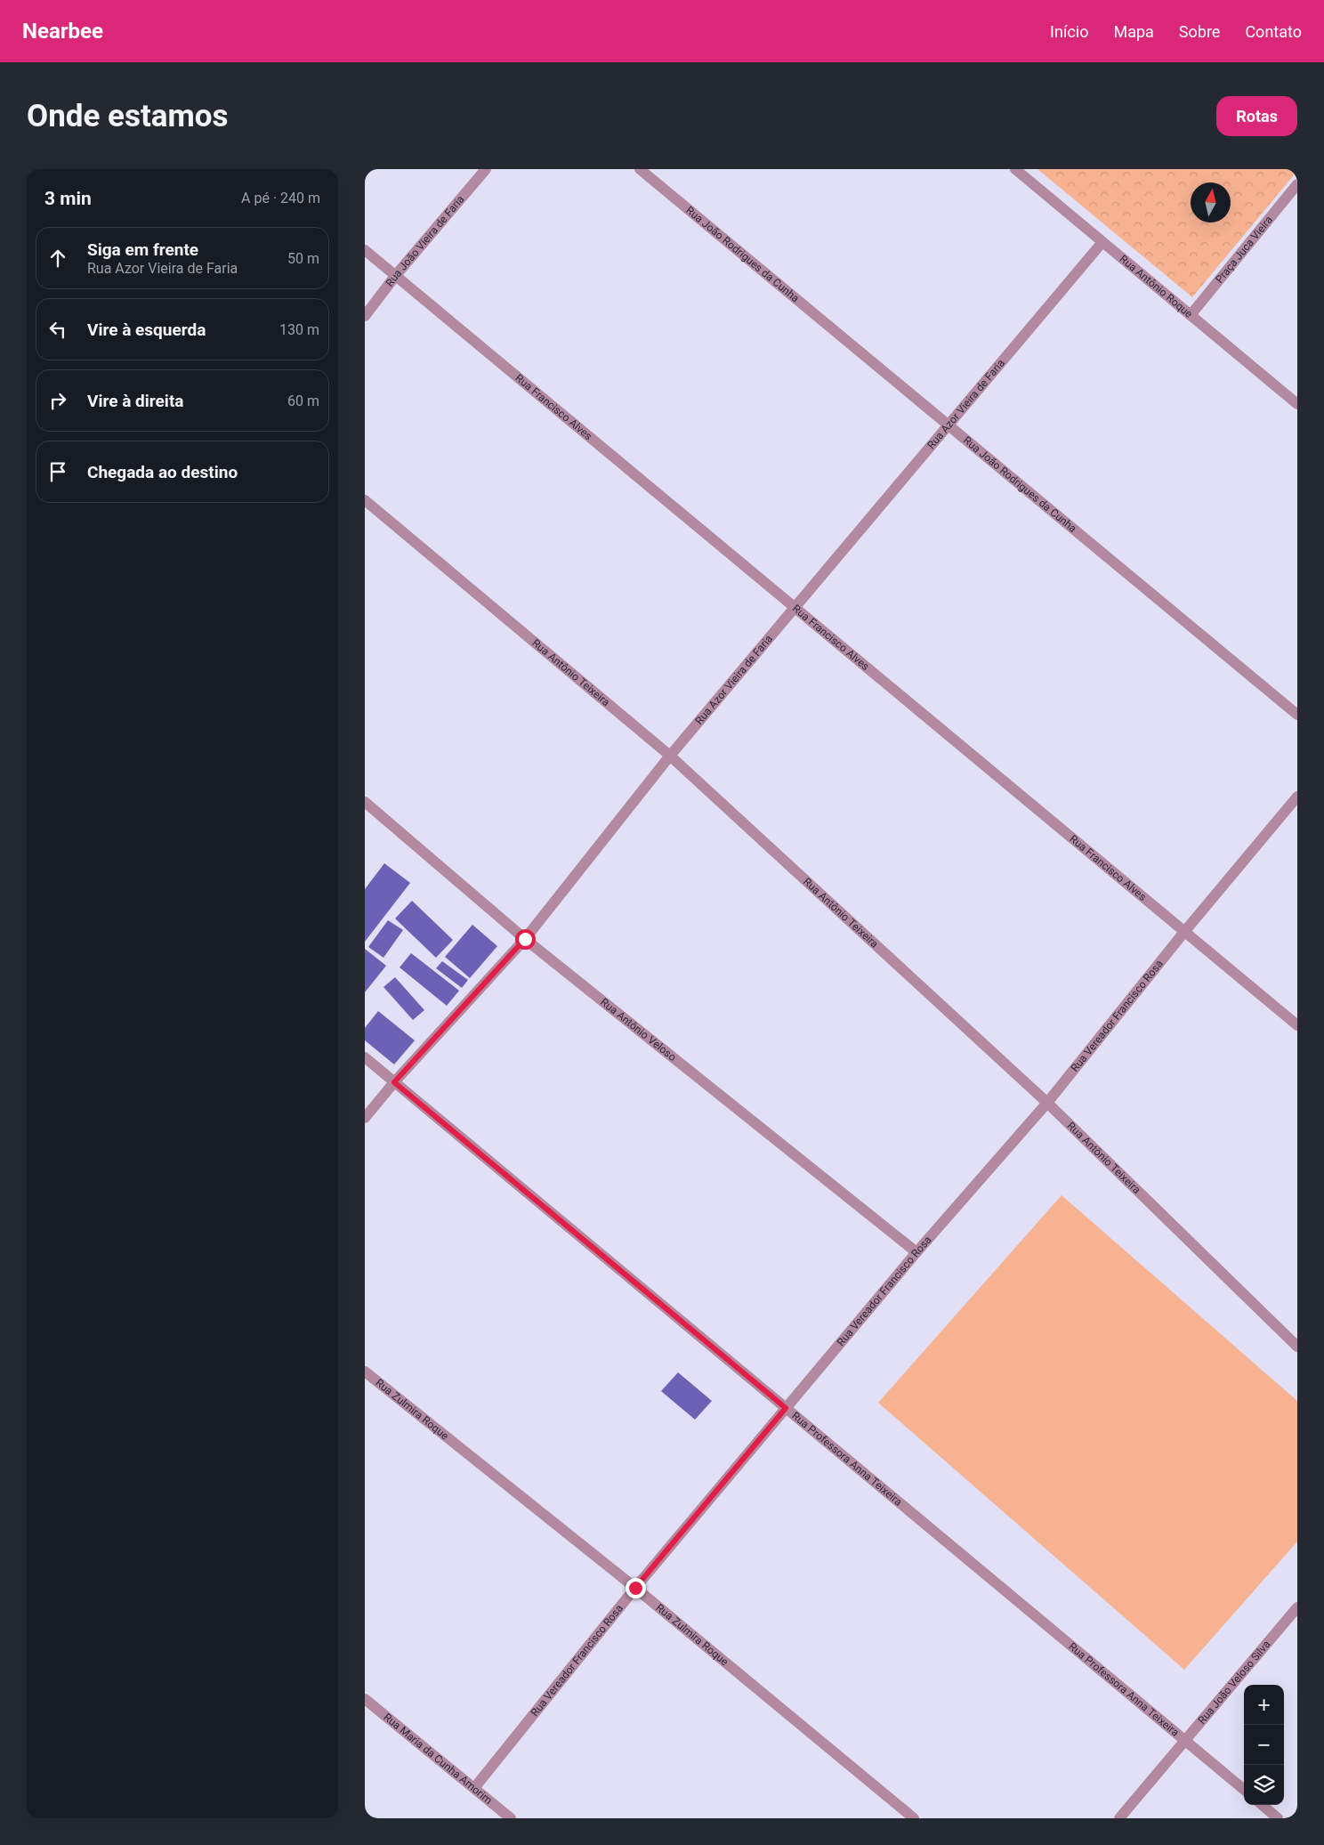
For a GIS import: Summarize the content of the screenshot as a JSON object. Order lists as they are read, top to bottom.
{
  "streets": {
    "street": [
      "Rua João Vieira de Faria",
      "Praça Juca Vieira",
      "Rua João Rodrigues da Cunha",
      "Rua Antônio Roque",
      "Rua Azor Vieira de Faria",
      "Rua Francisco Alves",
      "Rua Antônio Teixeira",
      "Rua Vereador Francisco Rosa",
      "Rua Antônio Veloso",
      "Rua Zulmira Roque",
      "Rua Professora Anna Teixeira",
      "Rua João Veloso Silva",
      "Rua Maria da Cunha Amorim"
    ]
  },
  "crossings": [
    ["Rua João Vieira de Faria", "Rua Francisco Alves"],
    ["Praça Juca Vieira", "Rua Antônio Roque"],
    ["Rua João Rodrigues da Cunha", "Rua Azor Vieira de Faria"],
    ["Rua Antônio Roque", "Rua Azor Vieira de Faria"],
    ["Rua Azor Vieira de Faria", "Rua Francisco Alves"],
    ["Rua Azor Vieira de Faria", "Rua Antônio Teixeira"],
    ["Rua Azor Vieira de Faria", "Rua Antônio Veloso"],
    ["Rua Azor Vieira de Faria", "Rua Professora Anna Teixeira"],
    ["Rua Francisco Alves", "Rua Vereador Francisco Rosa"],
    ["Rua Antônio Teixeira", "Rua Vereador Francisco Rosa"],
    ["Rua Vereador Francisco Rosa", "Rua Antônio Veloso"],
    ["Rua Vereador Francisco Rosa", "Rua Zulmira Roque"],
    ["Rua Vereador Francisco Rosa", "Rua Professora Anna Teixeira"],
    ["Rua Vereador Francisco Rosa", "Rua Maria da Cunha Amorim"],
    ["Rua Professora Anna Teixeira", "Rua João Veloso Silva"]
  ],
  "north": "top",
  "page": {
    "header": "Nearbee",
    "nav": [
      "Início",
      "Mapa",
      "Sobre",
      "Contato"
    ],
    "buttons": "Rotas",
    "title": "Onde estamos",
    "heading": ["3 min", "A pé · 240 m"],
    "list": [
      ["Siga em frente", "Rua Azor Vieira de Faria", "50 m"],
      ["Vire à esquerda", "130 m"],
      ["Vire à direita", "60 m"],
      "Chegada ao destino"
    ],
    "map_buttons": ["+", "−"]
  }
}
